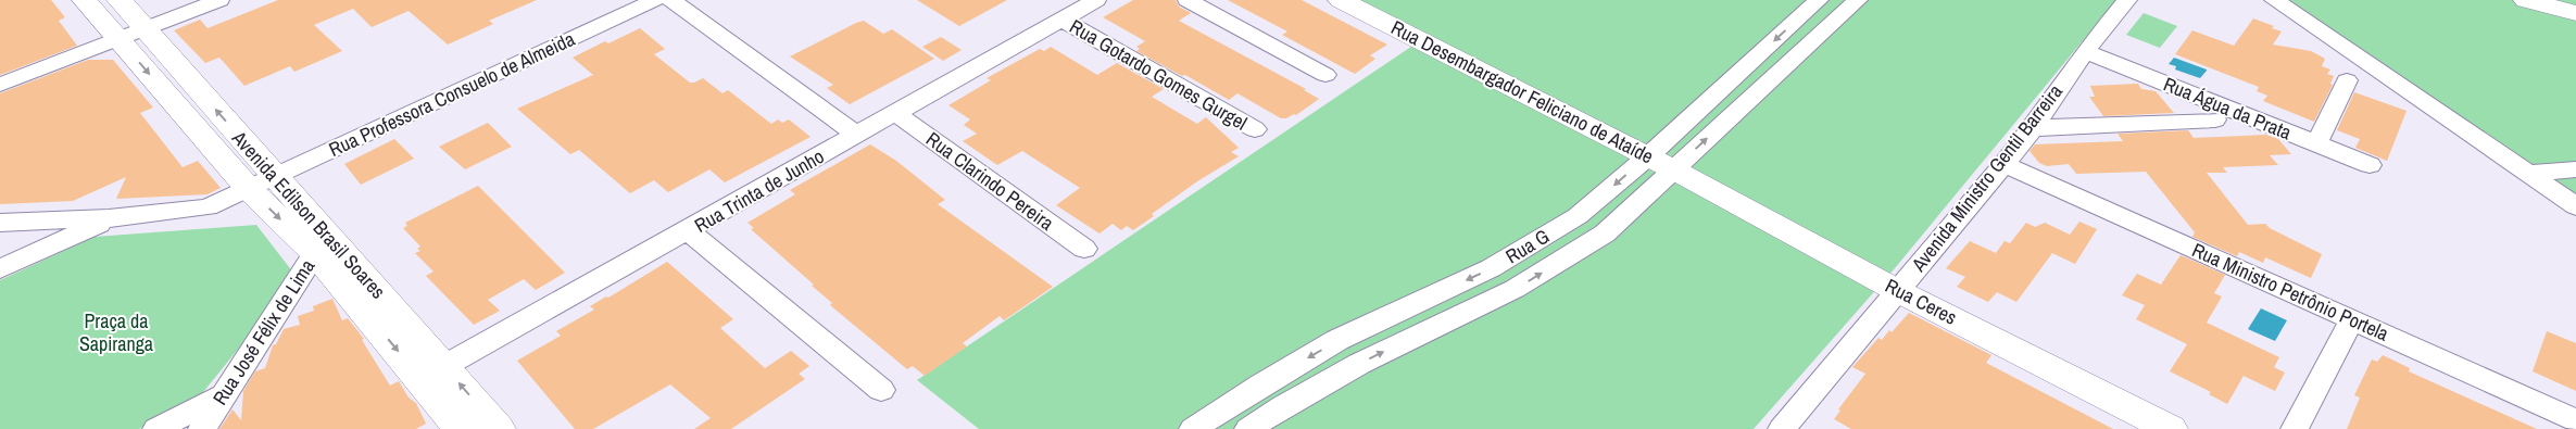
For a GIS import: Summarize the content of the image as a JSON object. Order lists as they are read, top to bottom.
{
  "streets": {
    "main road": ["Rua Desembargador Feliciano de Ataíde", "Avenida Edilson Brasil Soares", "Rua Ceres"],
    "street": [
      "Rua Gotardo Gomes Gurgel",
      "Rua Professora Consuelo de Almeida",
      "Rua Água da Prata",
      "Avenida Ministro Gentil Barreira",
      "Rua Clarindo Pereira",
      "Rua Trinta de Junho",
      "Rua G",
      "Rua Ministro Petrônio Portela",
      "Rua José Félix de Lima"
    ]
  },
  "crossings": [
    ["Rua Gotardo Gomes Gurgel", "Rua Trinta de Junho"],
    ["Rua Desembargador Feliciano de Ataíde", "Rua G"],
    ["Rua Desembargador Feliciano de Ataíde", "Rua Ceres"],
    ["Rua Professora Consuelo de Almeida", "Avenida Edilson Brasil Soares"],
    ["Rua Água da Prata", "Avenida Ministro Gentil Barreira"],
    ["Avenida Ministro Gentil Barreira", "Rua Ministro Petrônio Portela"],
    ["Avenida Ministro Gentil Barreira", "Rua Ceres"],
    ["Rua Clarindo Pereira", "Rua Trinta de Junho"],
    ["Rua Trinta de Junho", "Avenida Edilson Brasil Soares"],
    ["Avenida Edilson Brasil Soares", "Rua José Félix de Lima"],
    ["Rua G", "Rua Ceres"]
  ],
  "parks": ["Praça da Sapiranga"]
}
